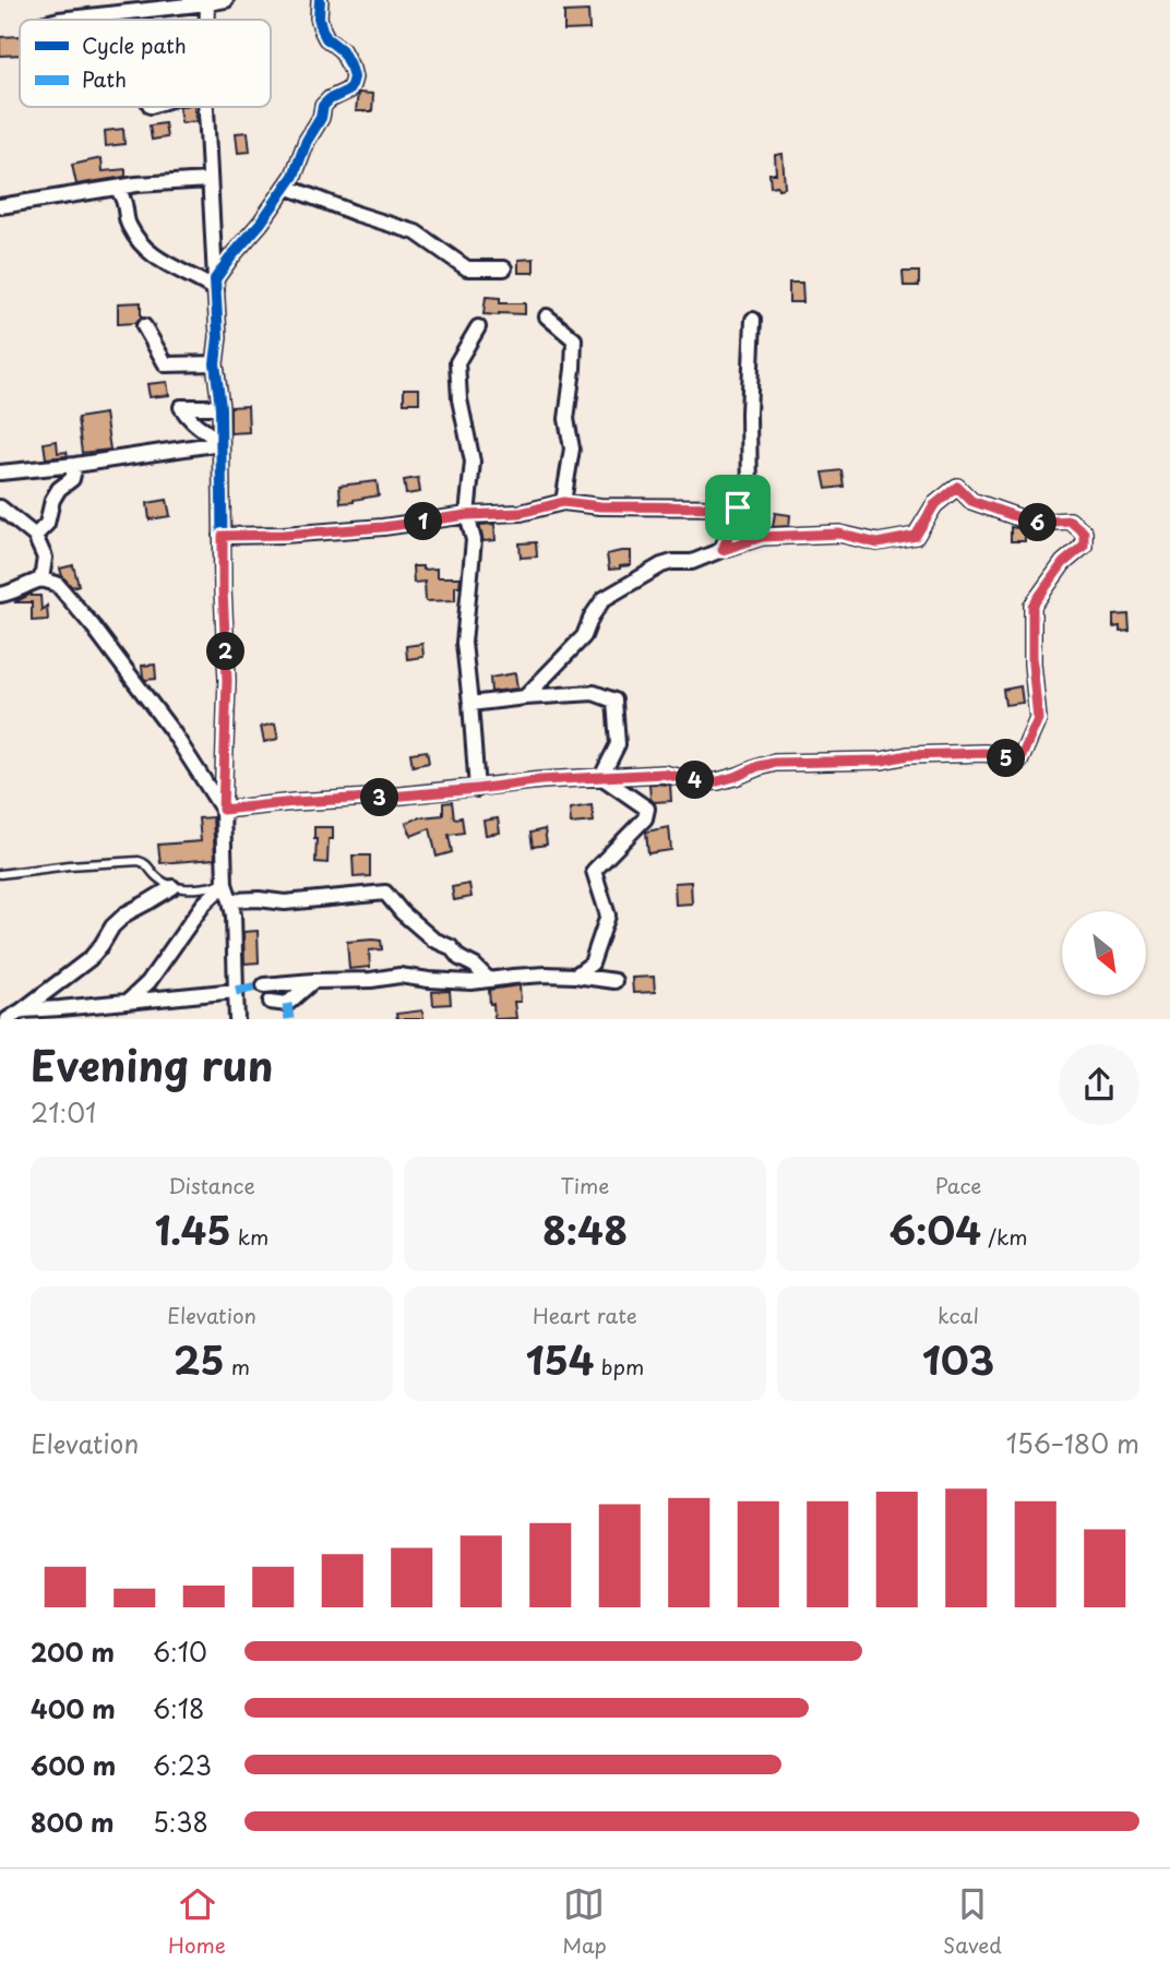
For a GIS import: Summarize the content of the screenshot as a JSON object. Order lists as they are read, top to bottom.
{
  "legend": ["Cycle path", "Path"],
  "north": "bottom right",
  "page": {
    "pins": [
      "1",
      "6",
      "2",
      "5",
      "4",
      "3"
    ],
    "heading": ["Evening run", "21:01"],
    "stats": [
      ["Distance", "1.45 km"],
      ["Time", "8:48"],
      ["Pace", "6:04 /km"],
      ["Elevation", "25 m"],
      ["Heart rate", "154 bpm"],
      ["kcal", "103"]
    ],
    "chart": ["Elevation", "156–180 m"],
    "list": [
      {
        "name": "200 m",
        "note": "6:10"
      },
      {
        "name": "400 m",
        "note": "6:18"
      },
      {
        "name": "600 m",
        "note": "6:23"
      },
      {
        "name": "800 m",
        "note": "5:38"
      }
    ],
    "tabs": ["Home", "Map", "Saved"]
  }
}
